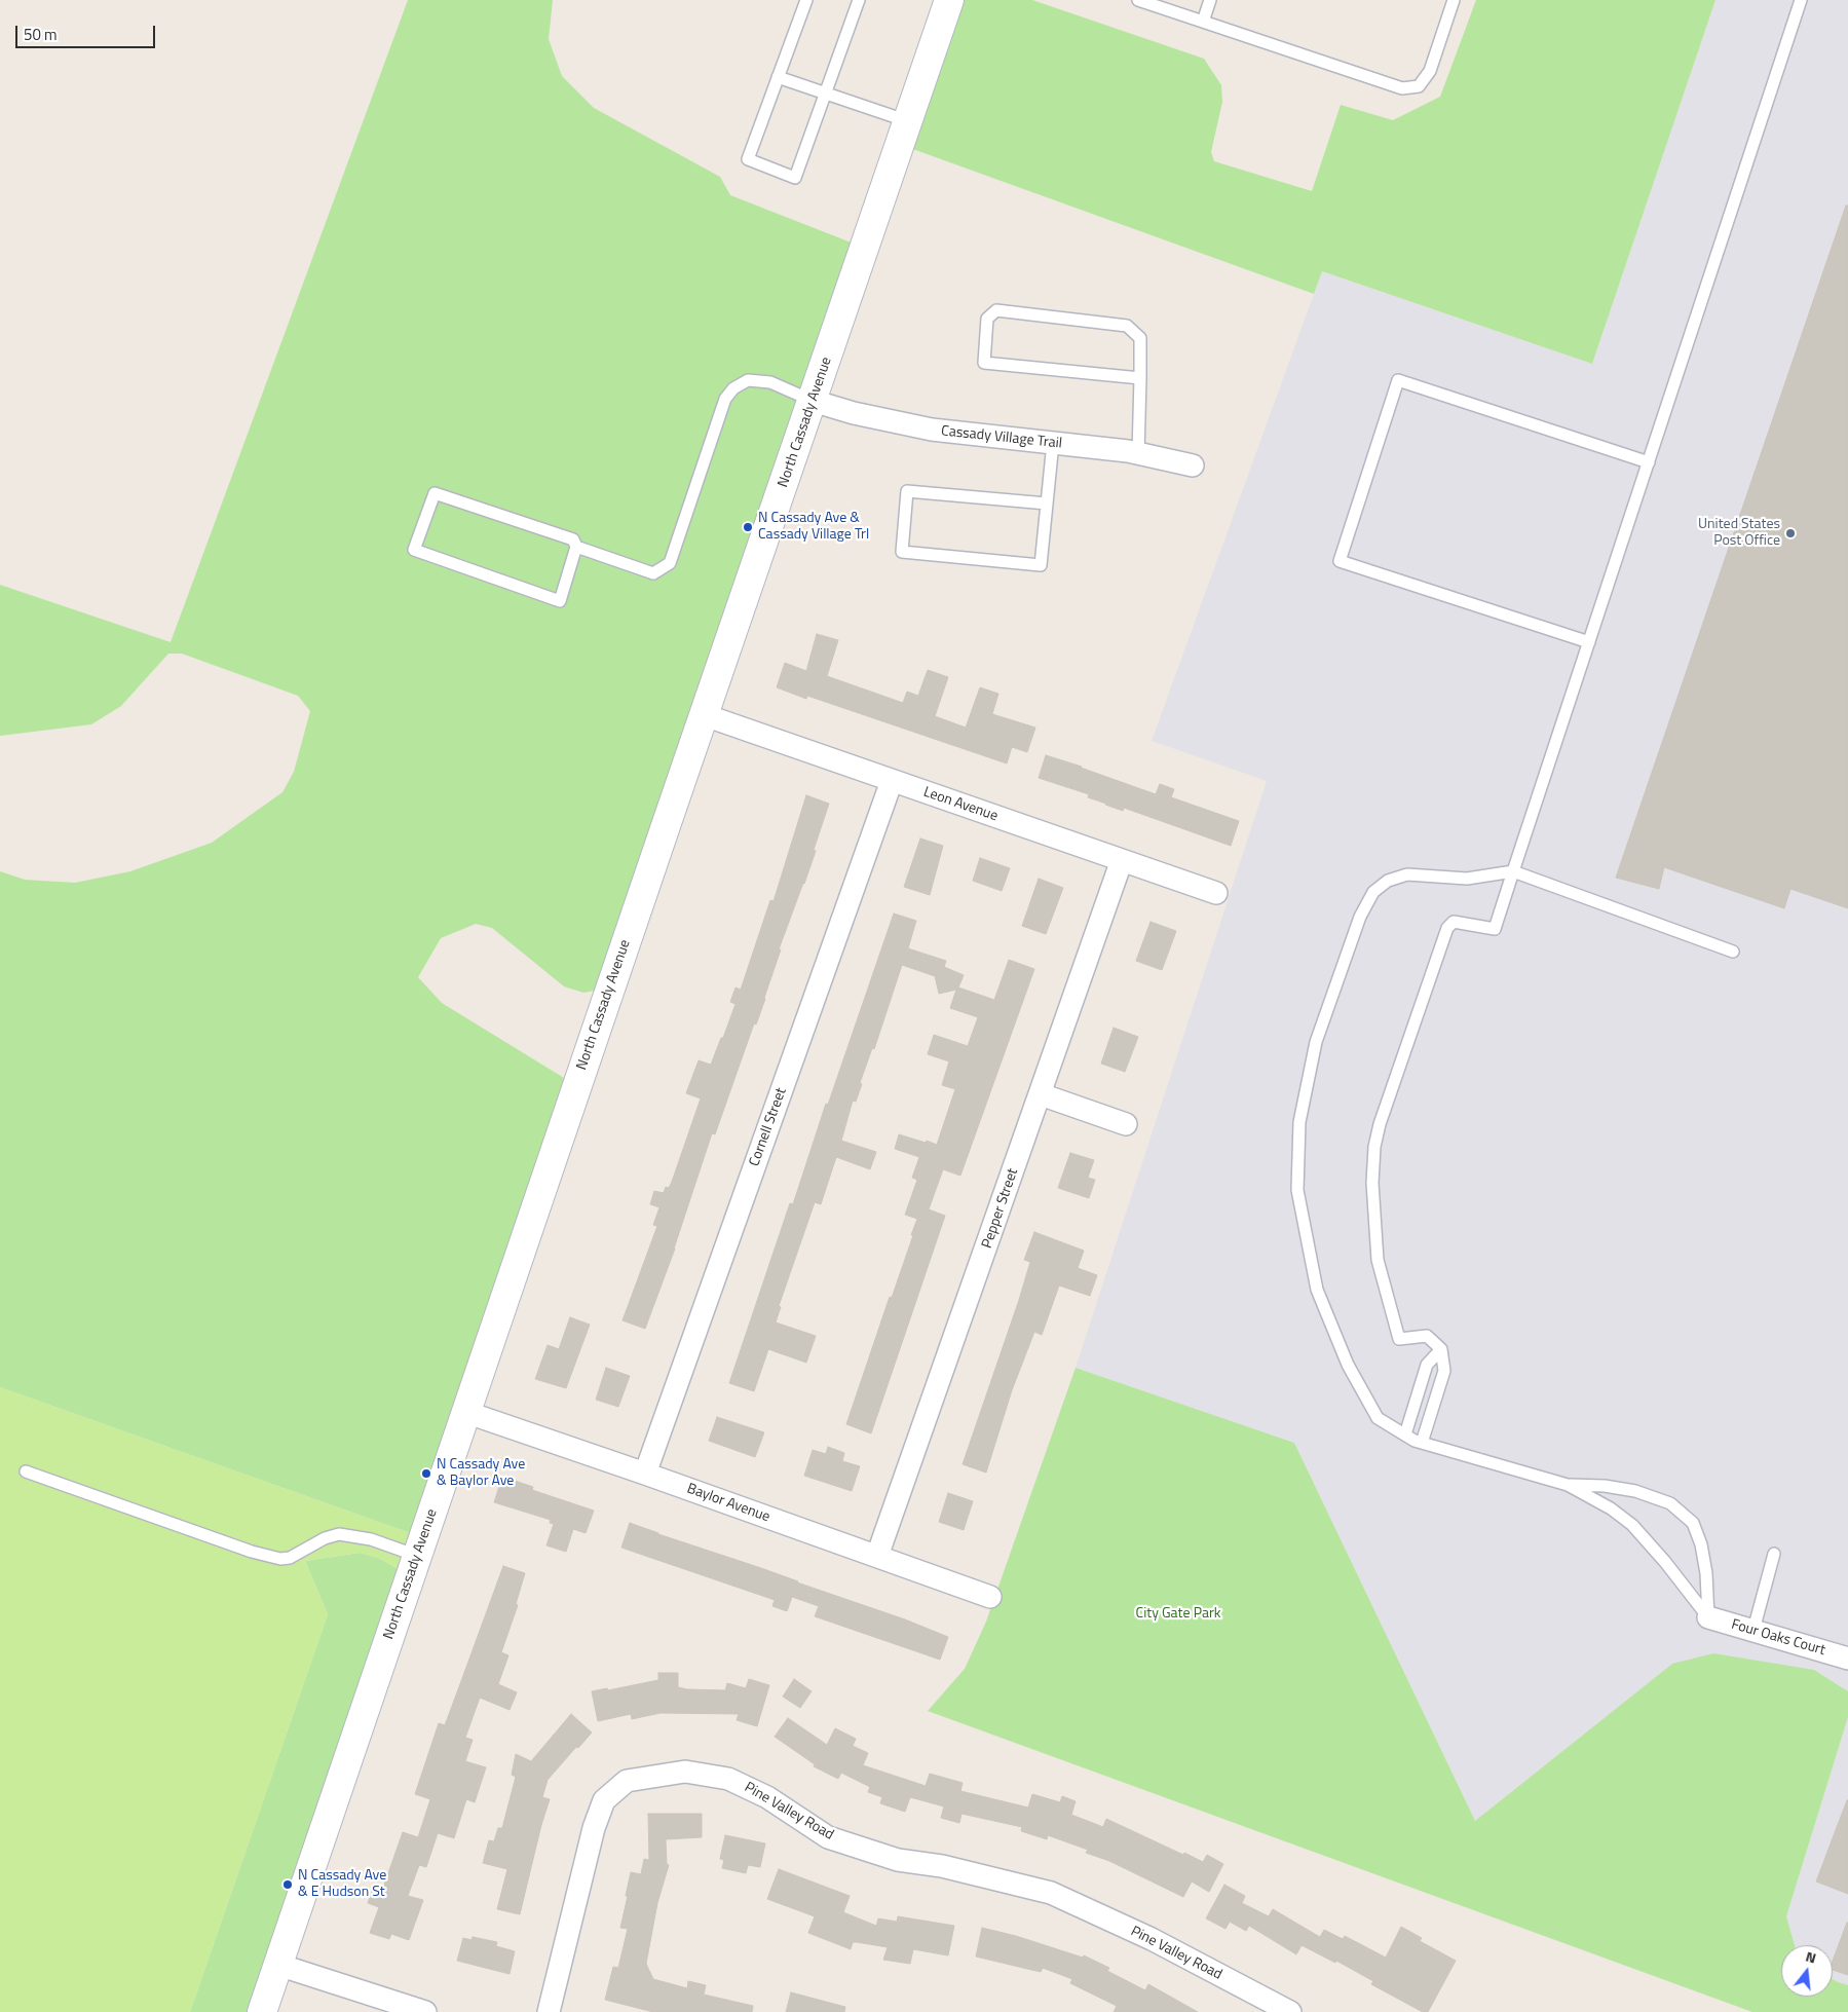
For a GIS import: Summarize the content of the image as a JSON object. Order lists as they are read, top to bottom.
{
  "streets": {
    "main road": ["North Cassady Avenue"],
    "street": [
      "Cassady Village Trail",
      "Leon Avenue",
      "Cornell Street",
      "Pepper Street",
      "Baylor Avenue",
      "Four Oaks Court",
      "Pine Valley Road"
    ]
  },
  "crossings": [
    ["North Cassady Avenue", "Cassady Village Trail"],
    ["North Cassady Avenue", "Leon Avenue"],
    ["North Cassady Avenue", "Baylor Avenue"],
    ["Leon Avenue", "Cornell Street"],
    ["Leon Avenue", "Pepper Street"],
    ["Cornell Street", "Baylor Avenue"],
    ["Pepper Street", "Baylor Avenue"]
  ],
  "parks": ["City Gate Park"],
  "places": [
    "N Cassady Ave & Cassady Village Trl",
    "United States Post Office",
    "N Cassady Ave & Baylor Ave",
    "N Cassady Ave & E Hudson St"
  ],
  "scale_bar": "50 m",
  "north": "top"
}
